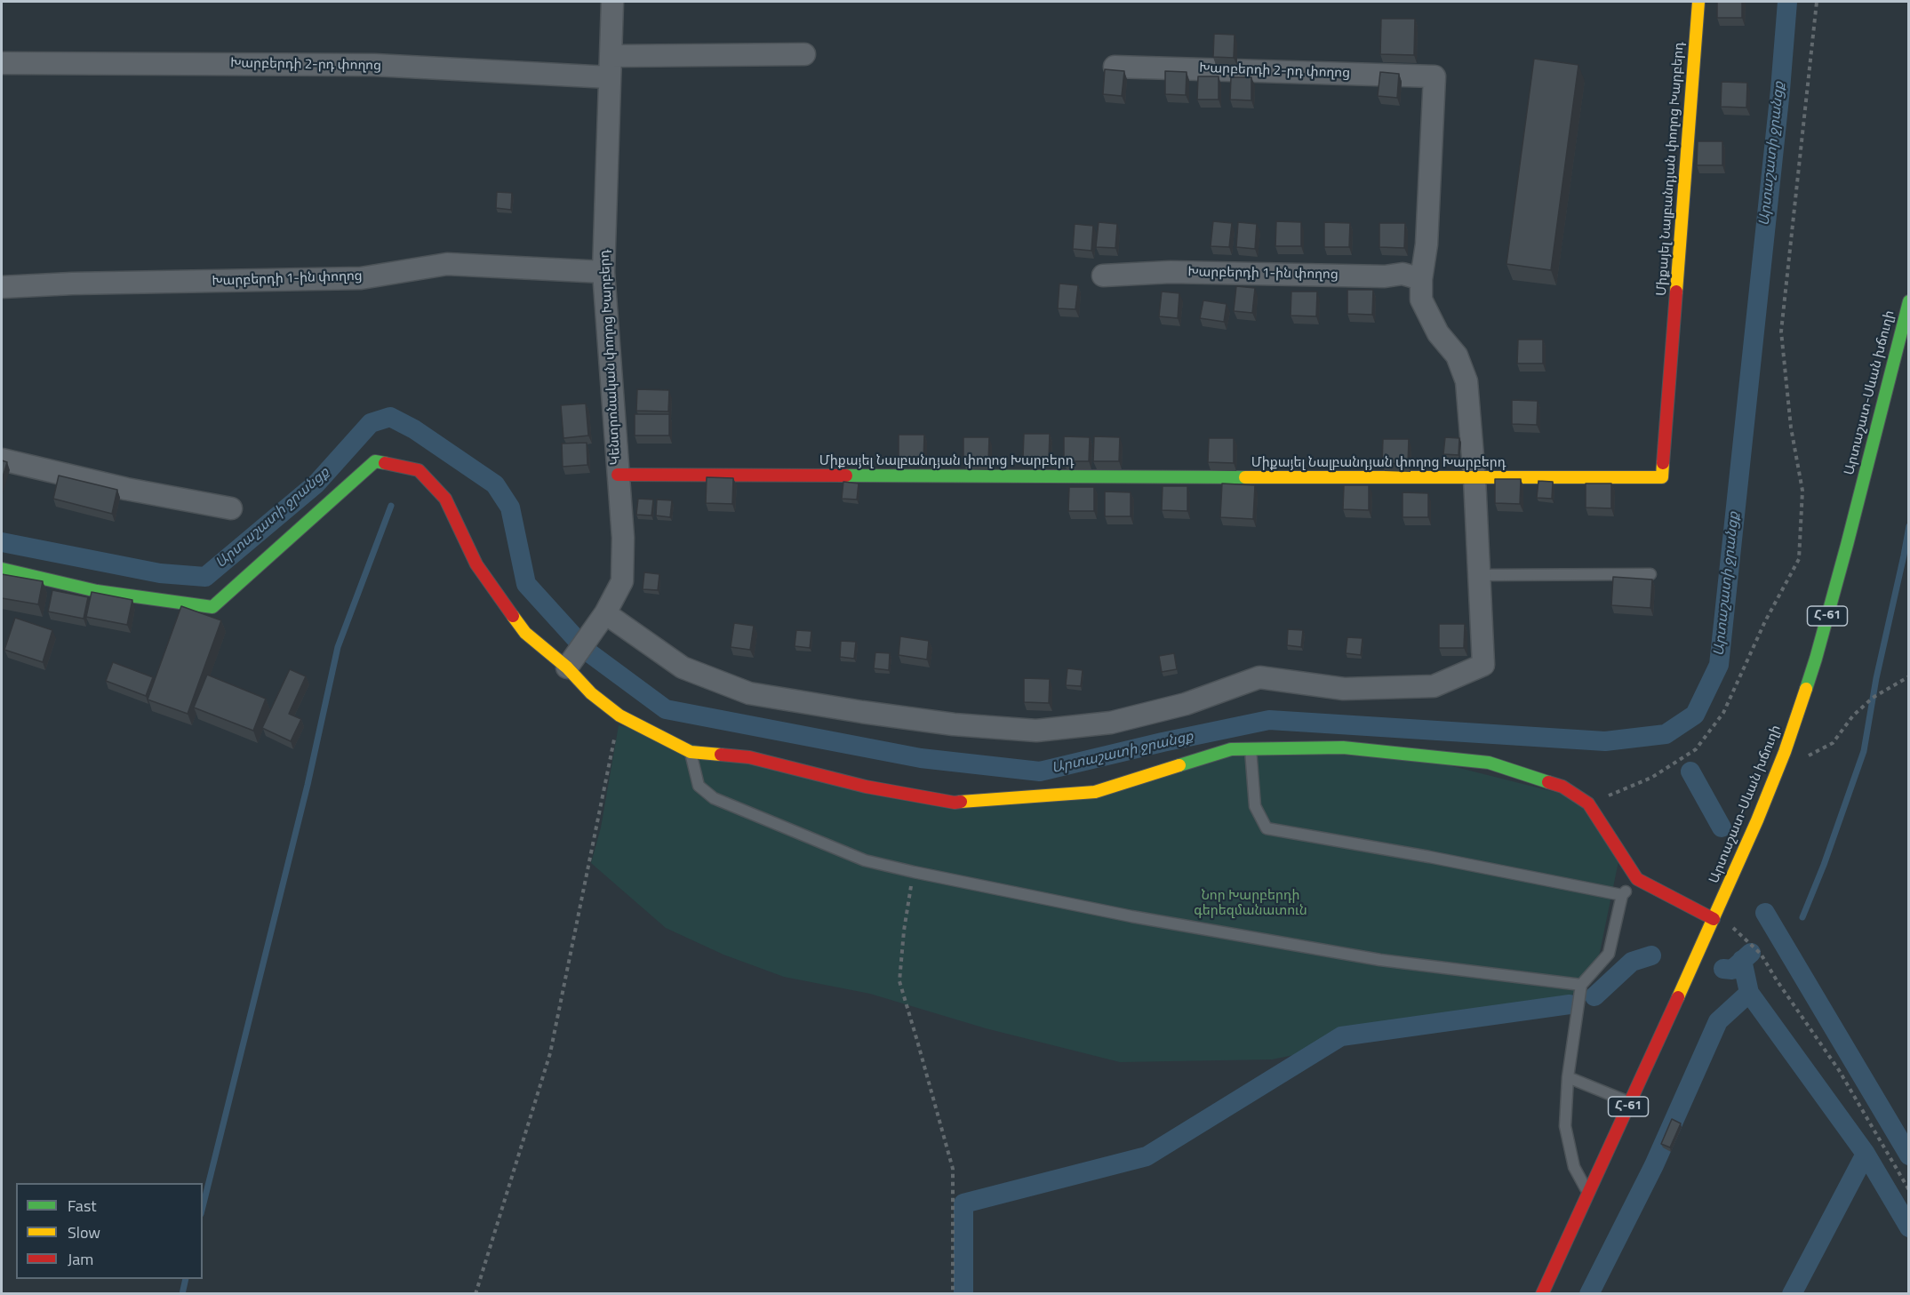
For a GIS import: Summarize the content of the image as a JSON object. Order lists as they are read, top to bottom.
{
  "streets": {
    "street": [
      "Խարբերդի 2-րդ փողոց",
      "Միքայել Նալբանդյան փողոց Խարբերդ",
      "Խարբերդի 1-ին փողոց",
      "Կենտրոնական փողոց Խարբերդ",
      "Արտաշատ-Սևան խճուղի",
      "Հ-61"
    ]
  },
  "crossings": [
    ["Խարբերդի 2-րդ փողոց", "Խարբերդի 1-ին փողոց"],
    ["Խարբերդի 2-րդ փողոց", "Կենտրոնական փողոց Խարբերդ"],
    ["Միքայել Նալբանդյան փողոց Խարբերդ", "Կենտրոնական փողոց Խարբերդ"],
    ["Խարբերդի 1-ին փողոց", "Կենտրոնական փողոց Խարբերդ"]
  ],
  "water": ["Արտաշատի ջրանցք"],
  "parks": ["Նոր Խարբերդի գերեզմանատուն"],
  "legend": ["Fast", "Slow", "Jam"]
}
